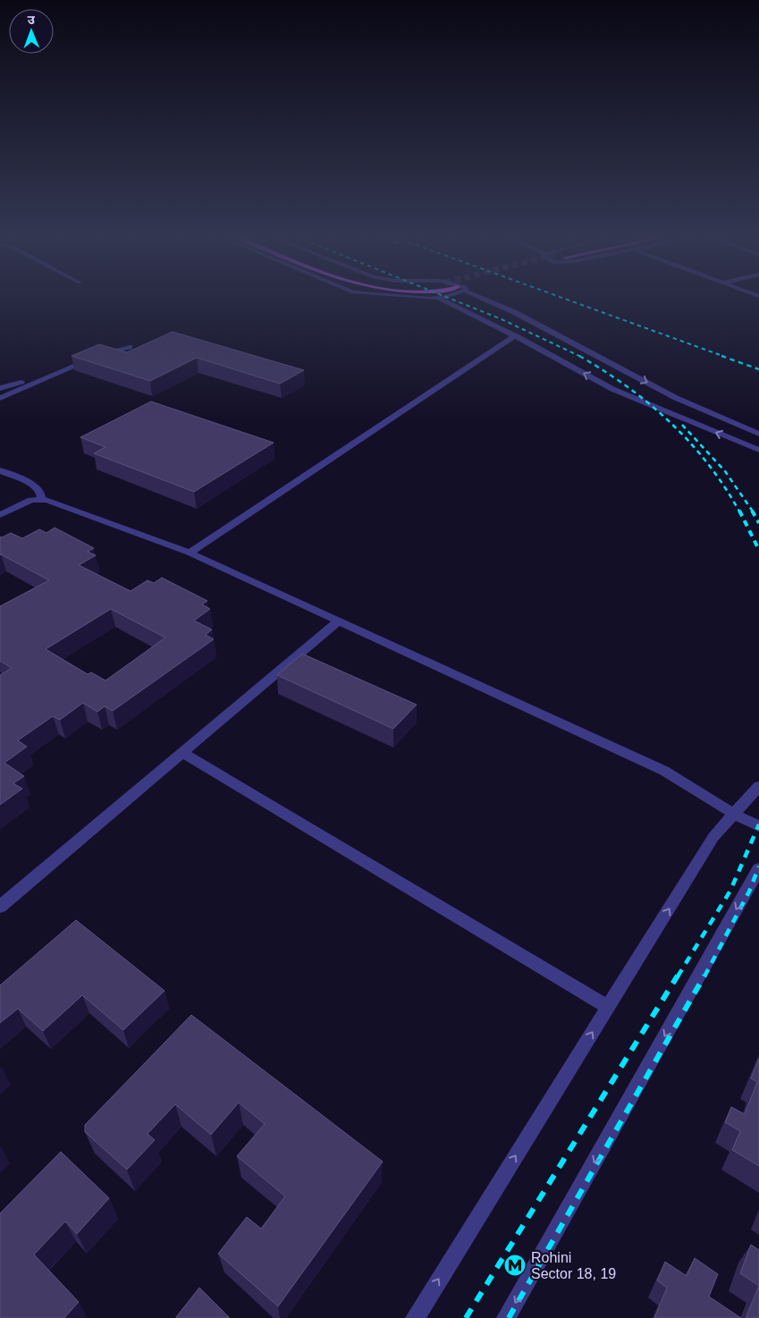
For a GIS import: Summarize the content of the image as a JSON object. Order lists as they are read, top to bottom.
{
  "places": {
    "metro station": ["Rohini Sector 18, 19"]
  },
  "north": "top"
}
